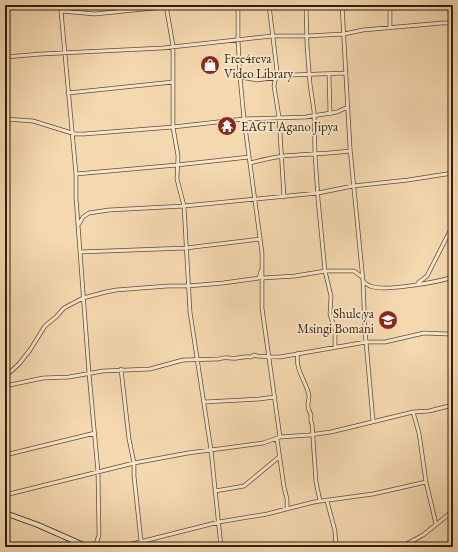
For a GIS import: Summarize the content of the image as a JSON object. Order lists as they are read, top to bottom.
{
  "places": {
    "shop": ["Free4reva Video Library"],
    "temple": ["EAGT Agano Jipya"],
    "school or university": ["Shule ya Msingi Bomani"]
  }
}
